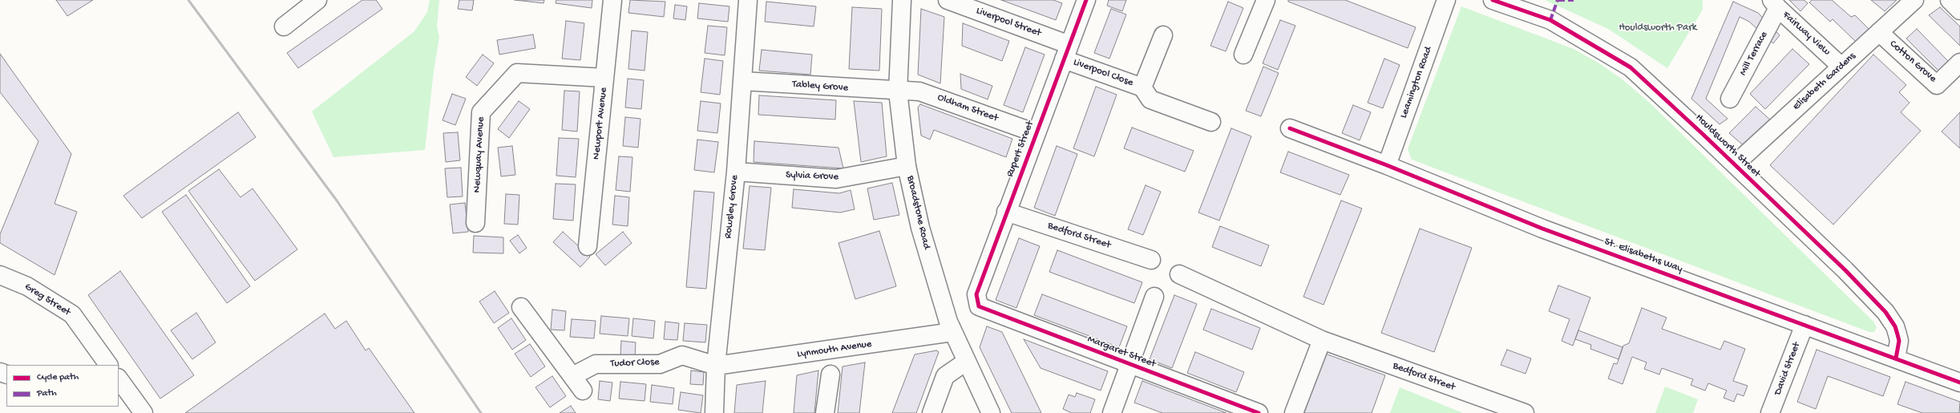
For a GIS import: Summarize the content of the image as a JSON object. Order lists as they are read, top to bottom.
{
  "streets": {
    "street": [
      "Liverpool Street",
      "Fairway View",
      "Mill Terrace",
      "Cotton Grove",
      "Liverpool Close",
      "Elisabeth Gardens",
      "Leamington Road",
      "Tabley Grove",
      "Oldham Street",
      "Newport Avenue",
      "Houldsworth Street",
      "Rupert Street",
      "Newquay Avenue",
      "Sylvia Grove",
      "Rowsley Grove",
      "Broadstone Road",
      "Bedford Street",
      "St. Elisabeths Way",
      "Greg Street",
      "Lynmouth Avenue",
      "Margaret Street",
      "Tudor Close",
      "David Street"
    ]
  },
  "crossings": [
    ["Liverpool Street", "Liverpool Close"],
    ["Liverpool Street", "Rupert Street"],
    ["Fairway View", "Mill Terrace"],
    ["Fairway View", "Elisabeth Gardens"],
    ["Cotton Grove", "Elisabeth Gardens"],
    ["Liverpool Close", "Rupert Street"],
    ["Elisabeth Gardens", "Houldsworth Street"],
    ["Leamington Road", "St. Elisabeths Way"],
    ["Tabley Grove", "Oldham Street"],
    ["Tabley Grove", "Rowsley Grove"],
    ["Tabley Grove", "Broadstone Road"],
    ["Oldham Street", "Rupert Street"],
    ["Oldham Street", "Broadstone Road"],
    ["Newport Avenue", "Newquay Avenue"],
    ["Houldsworth Street", "St. Elisabeths Way"],
    ["Rupert Street", "Bedford Street"],
    ["Rupert Street", "Margaret Street"],
    ["Sylvia Grove", "Rowsley Grove"],
    ["Sylvia Grove", "Broadstone Road"],
    ["Rowsley Grove", "Lynmouth Avenue"],
    ["Rowsley Grove", "Tudor Close"],
    ["Broadstone Road", "Lynmouth Avenue"],
    ["St. Elisabeths Way", "David Street"],
    ["Lynmouth Avenue", "Tudor Close"]
  ],
  "parks": ["Houldsworth Park"],
  "legend": ["Cycle path", "Path"]
}
